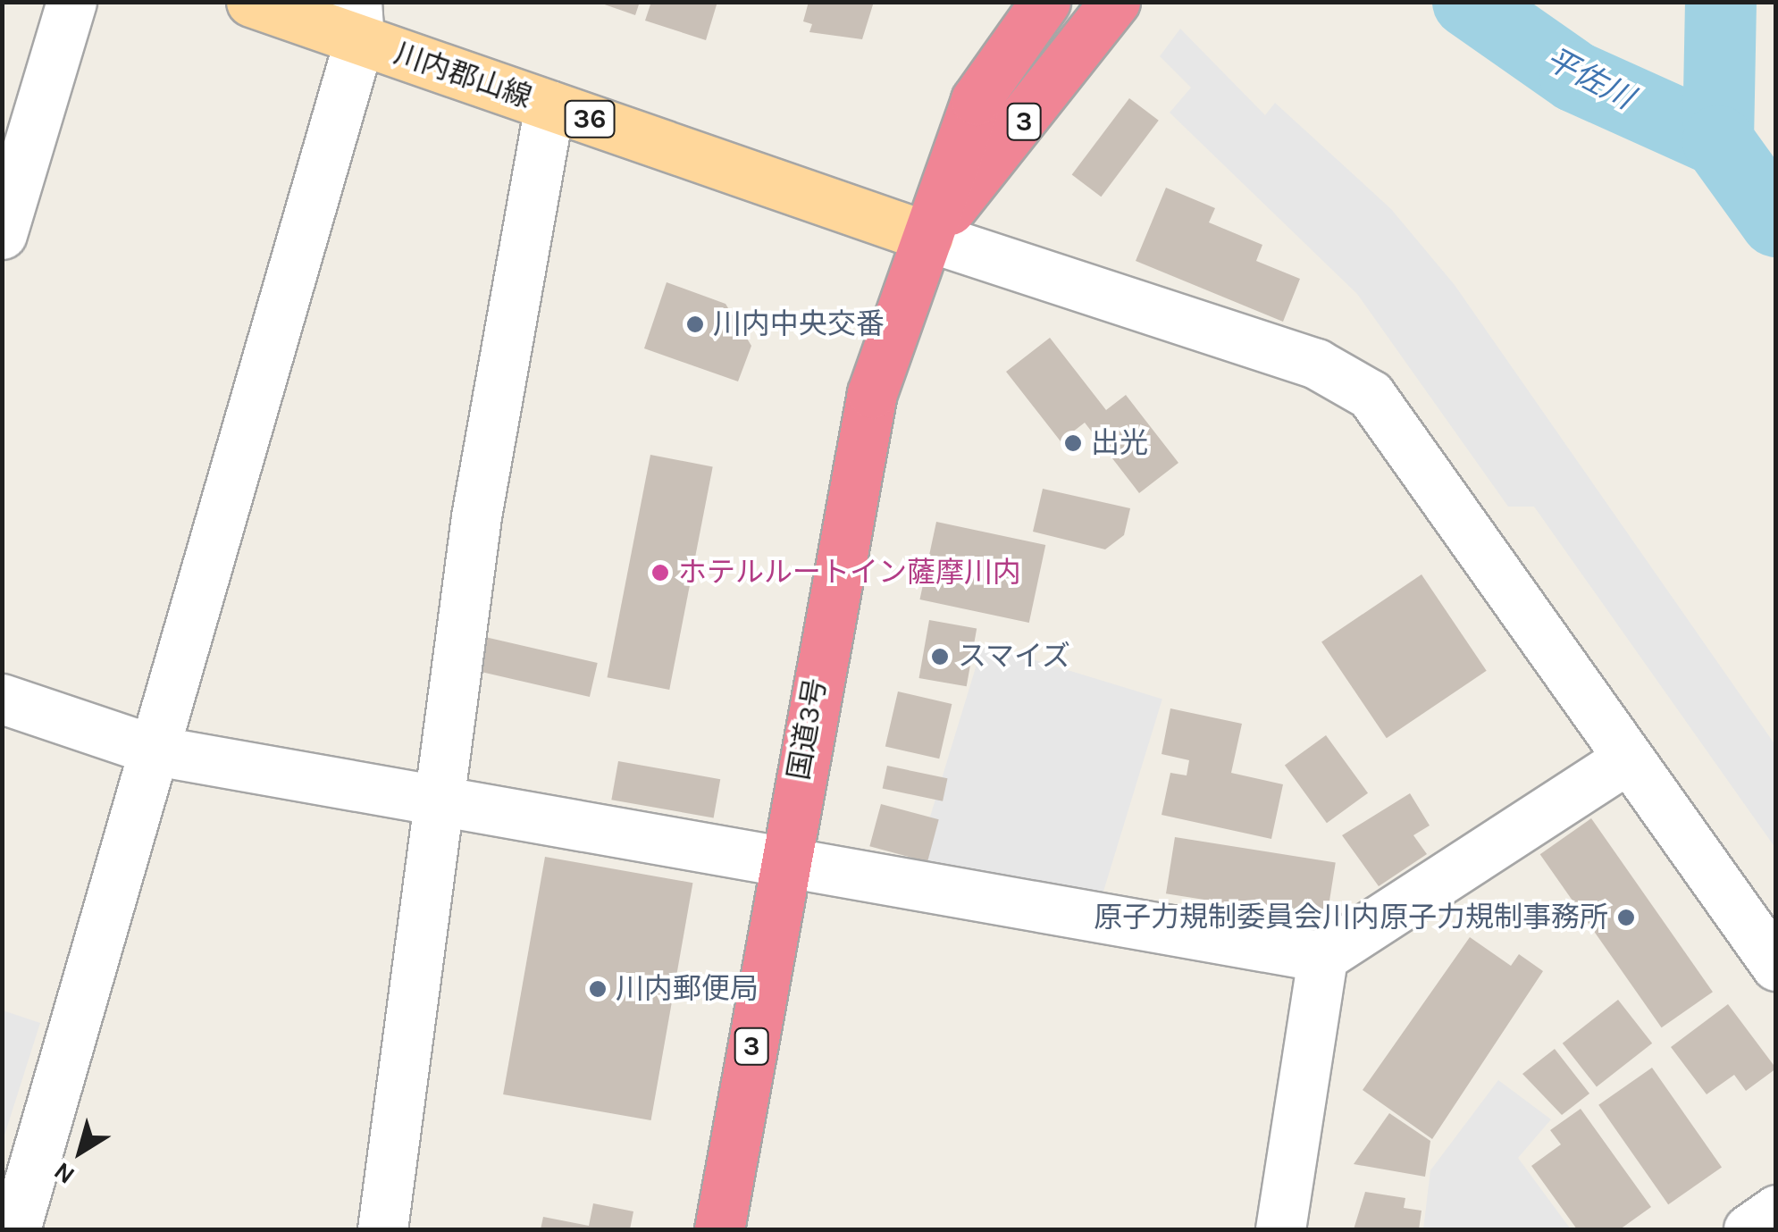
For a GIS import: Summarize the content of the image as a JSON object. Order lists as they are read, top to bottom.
{
  "streets": {
    "highway": ["3", "国道3号"],
    "main road": ["川内郡山線", "36"]
  },
  "crossings": [
    ["川内郡山線", "国道3号"]
  ],
  "water": ["平佐川"],
  "places": [
    "川内中央交番",
    "出光",
    "ホテルルートイン薩摩川内",
    "スマイズ",
    "原子力規制委員会川内原子力規制事務所",
    "川内郵便局"
  ],
  "north": "bottom left"
}
